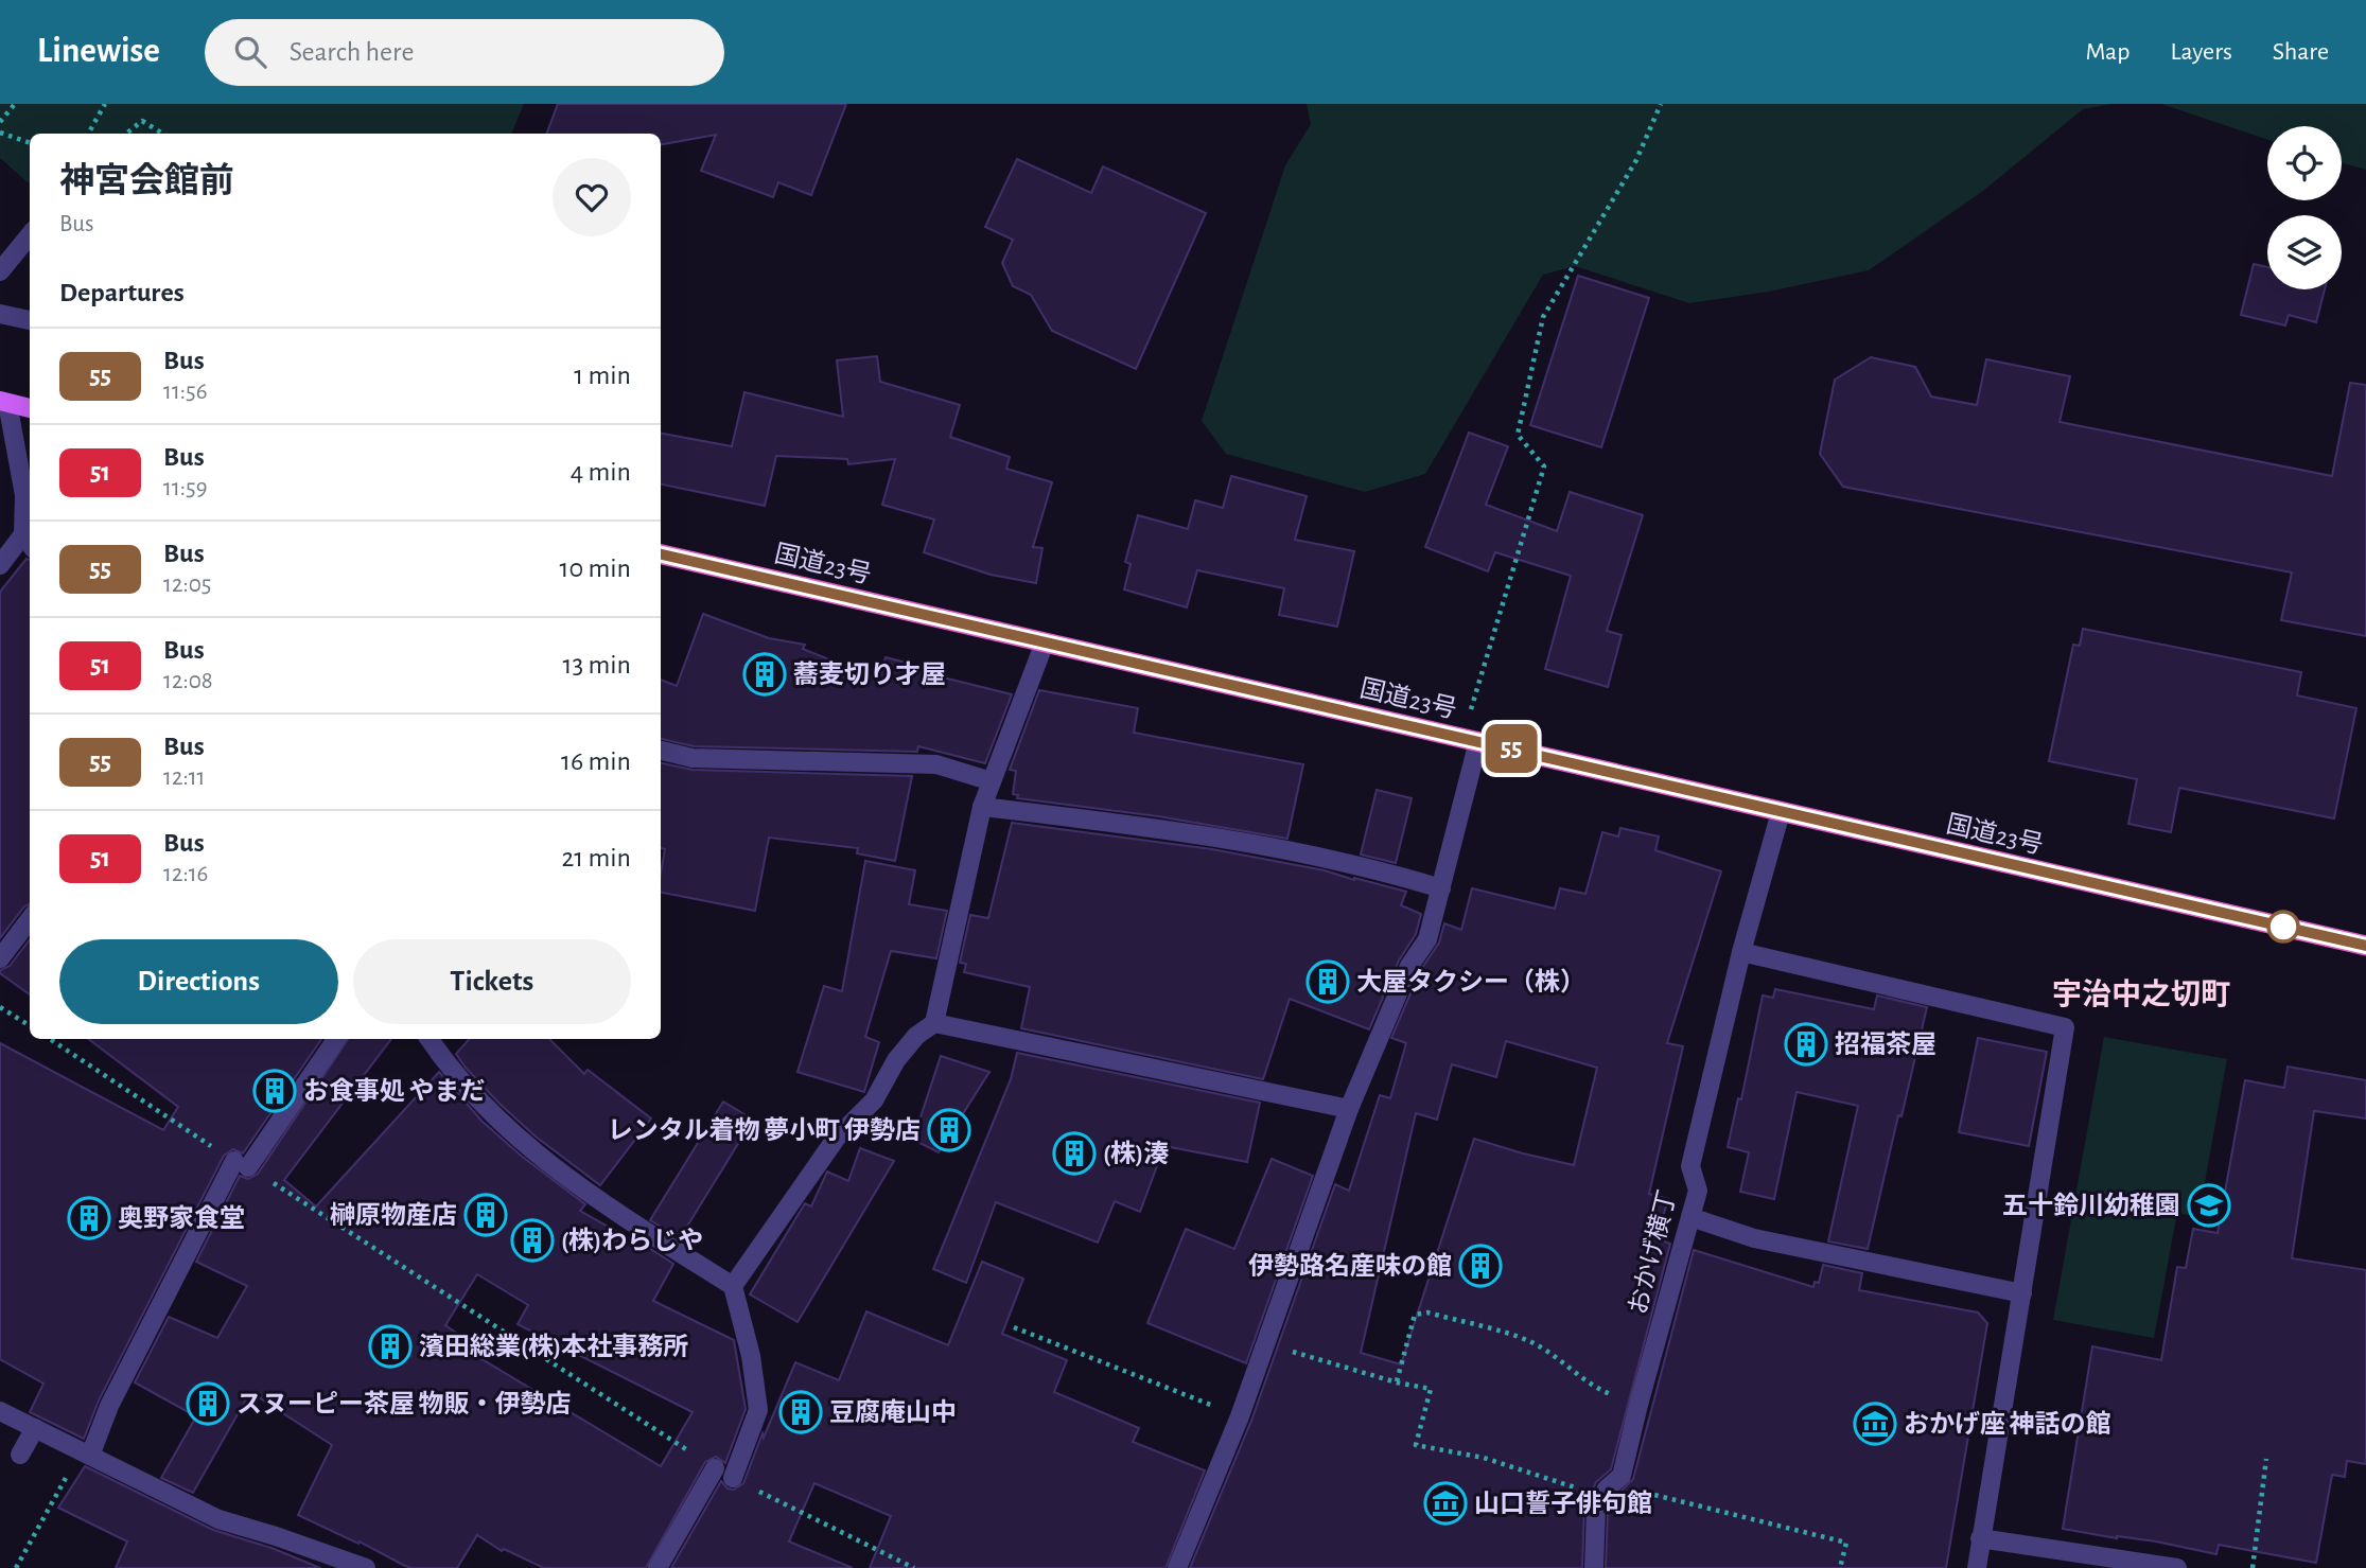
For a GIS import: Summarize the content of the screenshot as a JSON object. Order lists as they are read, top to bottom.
{
  "streets": {
    "highway": ["国道23号"],
    "street": ["おかげ横丁"]
  },
  "crossings": [
    ["国道23号", "おかげ横丁"]
  ],
  "districts": ["宇治中之切町"],
  "places": {
    "building": [
      "蕎麦切り才屋",
      "大屋タクシー（株）",
      "招福茶屋",
      "お食事処 やまだ",
      "レンタル着物 夢小町 伊勢店",
      "(株)湊",
      "榊原物産店",
      "奥野家食堂",
      "(株)わらじや",
      "伊勢路名産味の館",
      "濱田総業(株)本社事務所",
      "スヌーピー茶屋 物販・伊勢店",
      "豆腐庵山中"
    ],
    "school or university": ["五十鈴川幼稚園"],
    "museum": ["おかげ座 神話の館", "山口誓子俳句館"]
  },
  "lines": ["bus line 55"],
  "page": {
    "header": "Linewise",
    "search": "Search here",
    "nav": ["Map", "Layers", "Share"],
    "on_map": "55",
    "heading": [
      ["神宮会館前", "Bus"],
      "Departures"
    ],
    "list": [
      {
        "mark": "55",
        "name": "Bus",
        "note": "11:56",
        "value": "1 min"
      },
      {
        "mark": "51",
        "name": "Bus",
        "note": "11:59",
        "value": "4 min"
      },
      {
        "mark": "55",
        "name": "Bus",
        "note": "12:05",
        "value": "10 min"
      },
      {
        "mark": "51",
        "name": "Bus",
        "note": "12:08",
        "value": "13 min"
      },
      {
        "mark": "55",
        "name": "Bus",
        "note": "12:11",
        "value": "16 min"
      },
      {
        "mark": "51",
        "name": "Bus",
        "note": "12:16",
        "value": "21 min"
      }
    ],
    "buttons": ["Directions", "Tickets"]
  }
}
